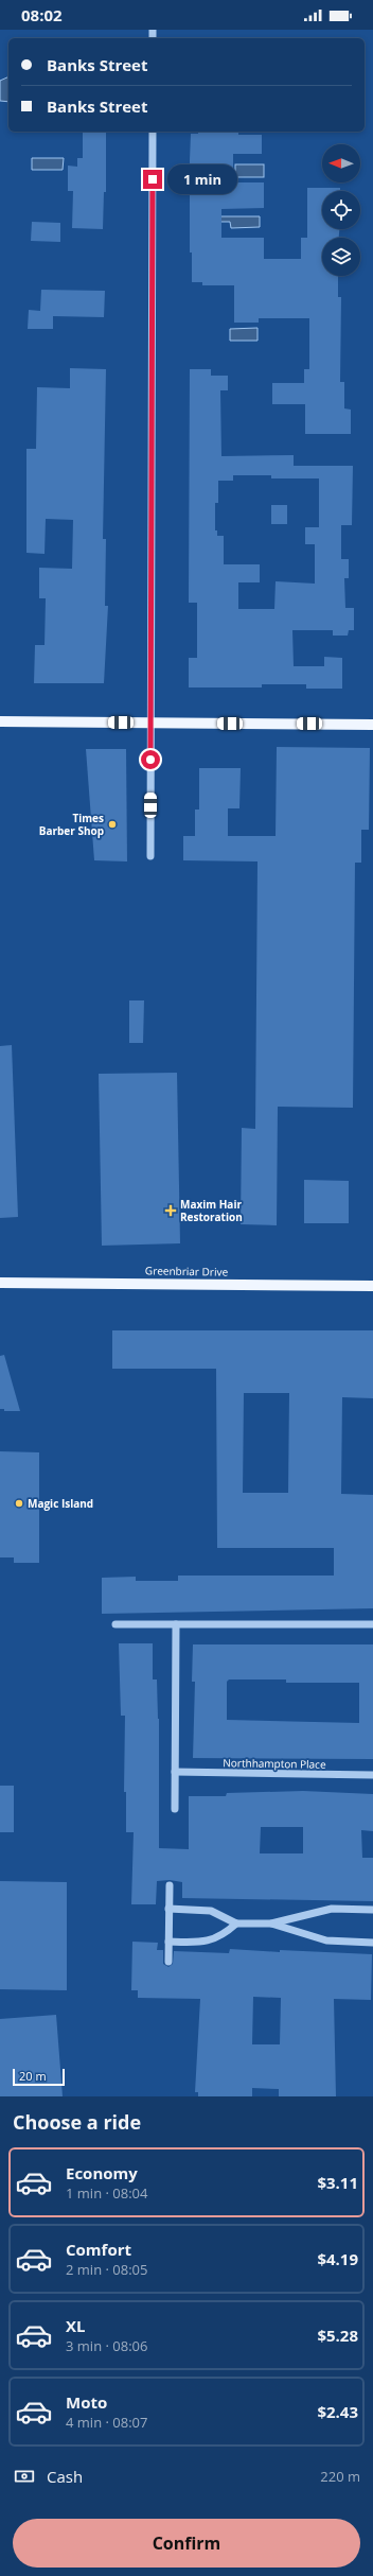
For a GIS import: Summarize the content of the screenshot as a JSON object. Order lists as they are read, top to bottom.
{
  "streets": {
    "main road": ["Greenbriar Drive"],
    "street": ["Northhampton Place"]
  },
  "places": {
    "other": ["Times Barber Shop", "Magic Island"],
    "health": ["Maxim Hair Restoration"]
  },
  "scale_bar": "20 m",
  "north": "left",
  "page": {
    "status": "08:02",
    "banner": ["Banks Street", "Banks Street"],
    "bubble": "1 min",
    "scale": "20 m",
    "heading": "Choose a ride",
    "list": [
      {
        "name": "Economy",
        "note": "1 min · 08:04",
        "value": "$3.11"
      },
      {
        "name": "Comfort",
        "note": "2 min · 08:05",
        "value": "$4.19"
      },
      {
        "name": "XL",
        "note": "3 min · 08:06",
        "value": "$5.28"
      },
      {
        "name": "Moto",
        "note": "4 min · 08:07",
        "value": "$2.43"
      }
    ],
    "pay": ["Cash", "220 m"],
    "buttons": "Confirm"
  }
}
